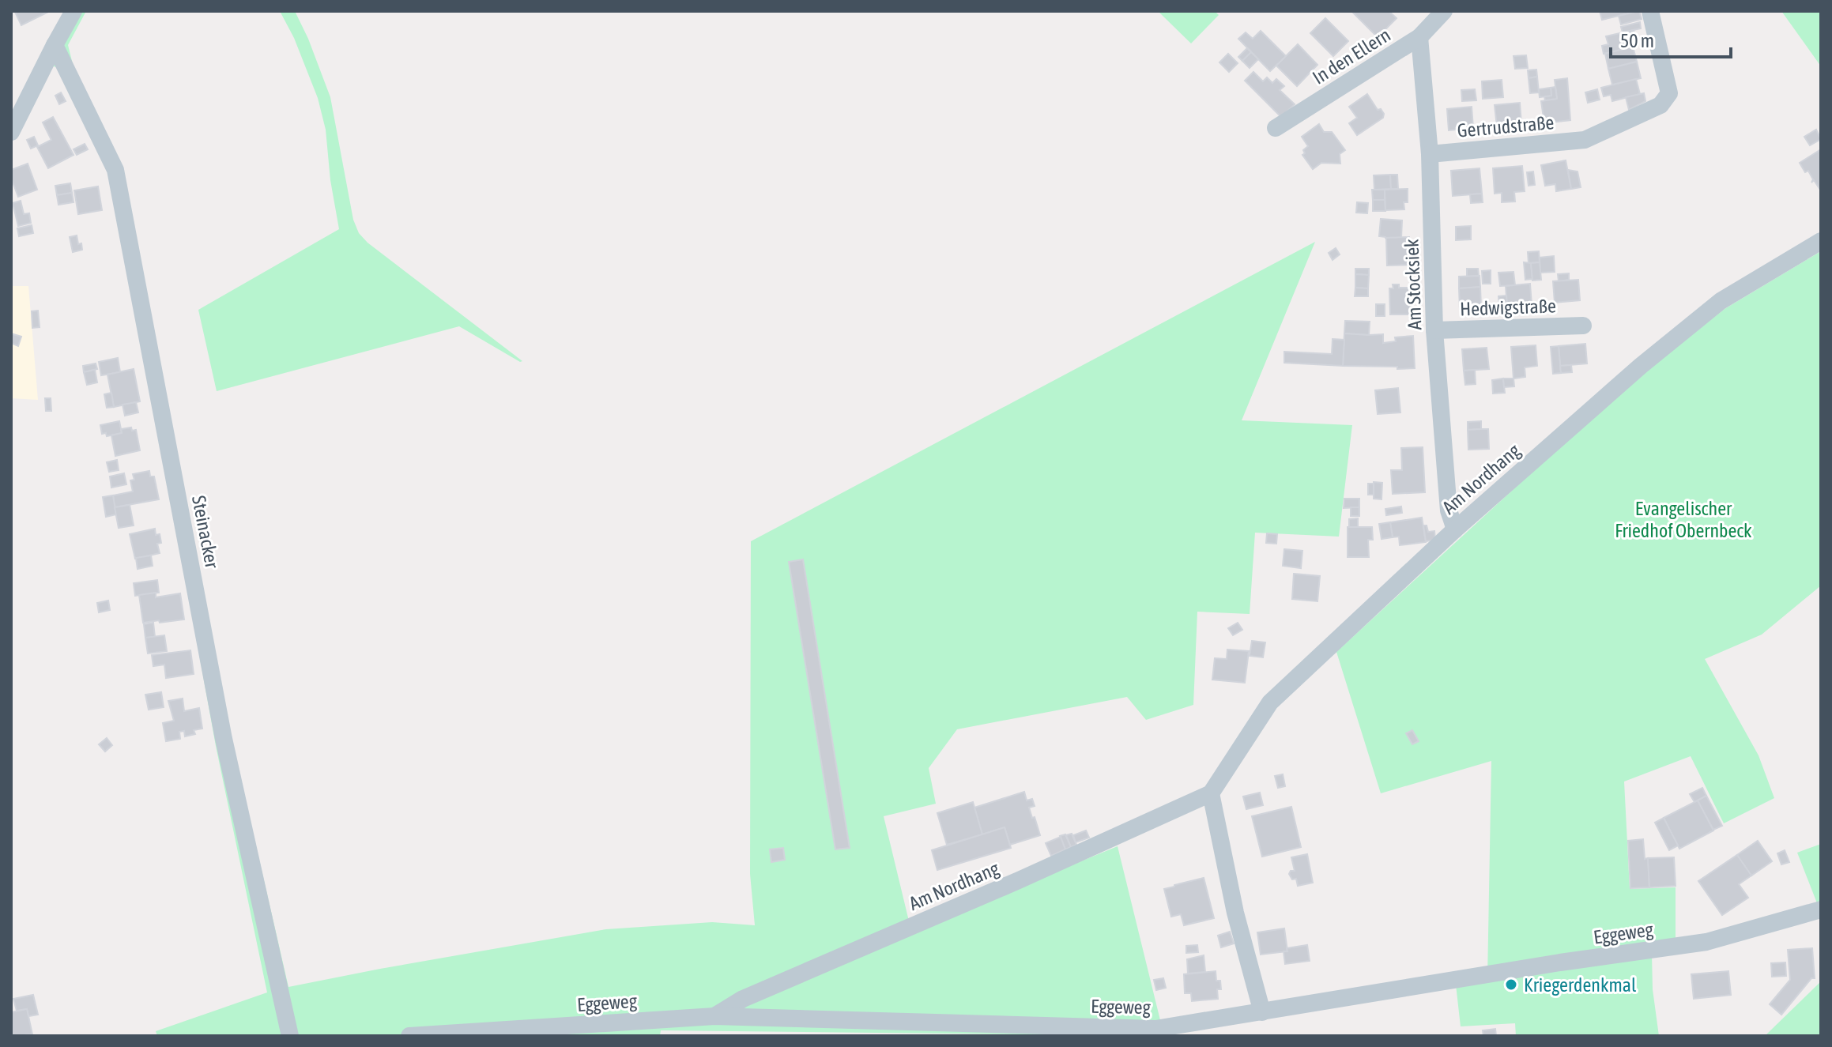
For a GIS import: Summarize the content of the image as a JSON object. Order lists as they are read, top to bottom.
{
  "streets": {
    "street": [
      "In den Ellern",
      "Gertrudstraße",
      "Am Stocksiek",
      "Hedwigstraße",
      "Am Nordhang",
      "Steinacker",
      "Eggeweg"
    ]
  },
  "crossings": [
    ["In den Ellern", "Am Stocksiek"],
    ["Gertrudstraße", "Am Stocksiek"],
    ["Am Stocksiek", "Hedwigstraße"],
    ["Am Stocksiek", "Am Nordhang"],
    ["Am Nordhang", "Eggeweg"]
  ],
  "parks": ["Evangelischer Friedhof Obernbeck"],
  "places": ["Kriegerdenkmal"],
  "scale_bar": "50 m"
}
